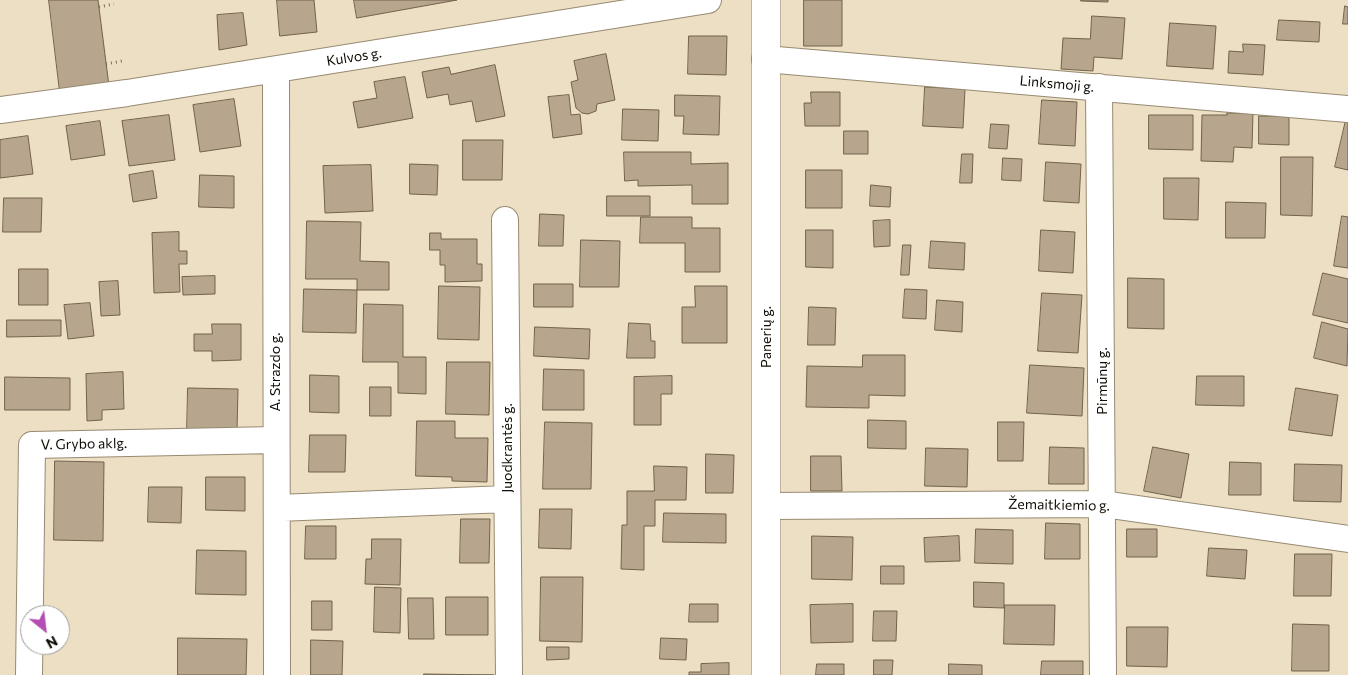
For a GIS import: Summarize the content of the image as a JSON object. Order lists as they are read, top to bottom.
{
  "streets": {
    "main road": ["Panerių g."],
    "street": [
      "Kulvos g.",
      "Linksmoji g.",
      "A. Strazdo g.",
      "Pirmūnų g.",
      "V. Grybo aklg.",
      "Juodkrantės g.",
      "Žemaitkiemio g."
    ]
  },
  "crossings": [
    ["Kulvos g.", "A. Strazdo g."],
    ["Linksmoji g.", "Panerių g."],
    ["Linksmoji g.", "Pirmūnų g."],
    ["Panerių g.", "Žemaitkiemio g."],
    ["A. Strazdo g.", "V. Grybo aklg."],
    ["Pirmūnų g.", "Žemaitkiemio g."]
  ],
  "north": "bottom right"
}
